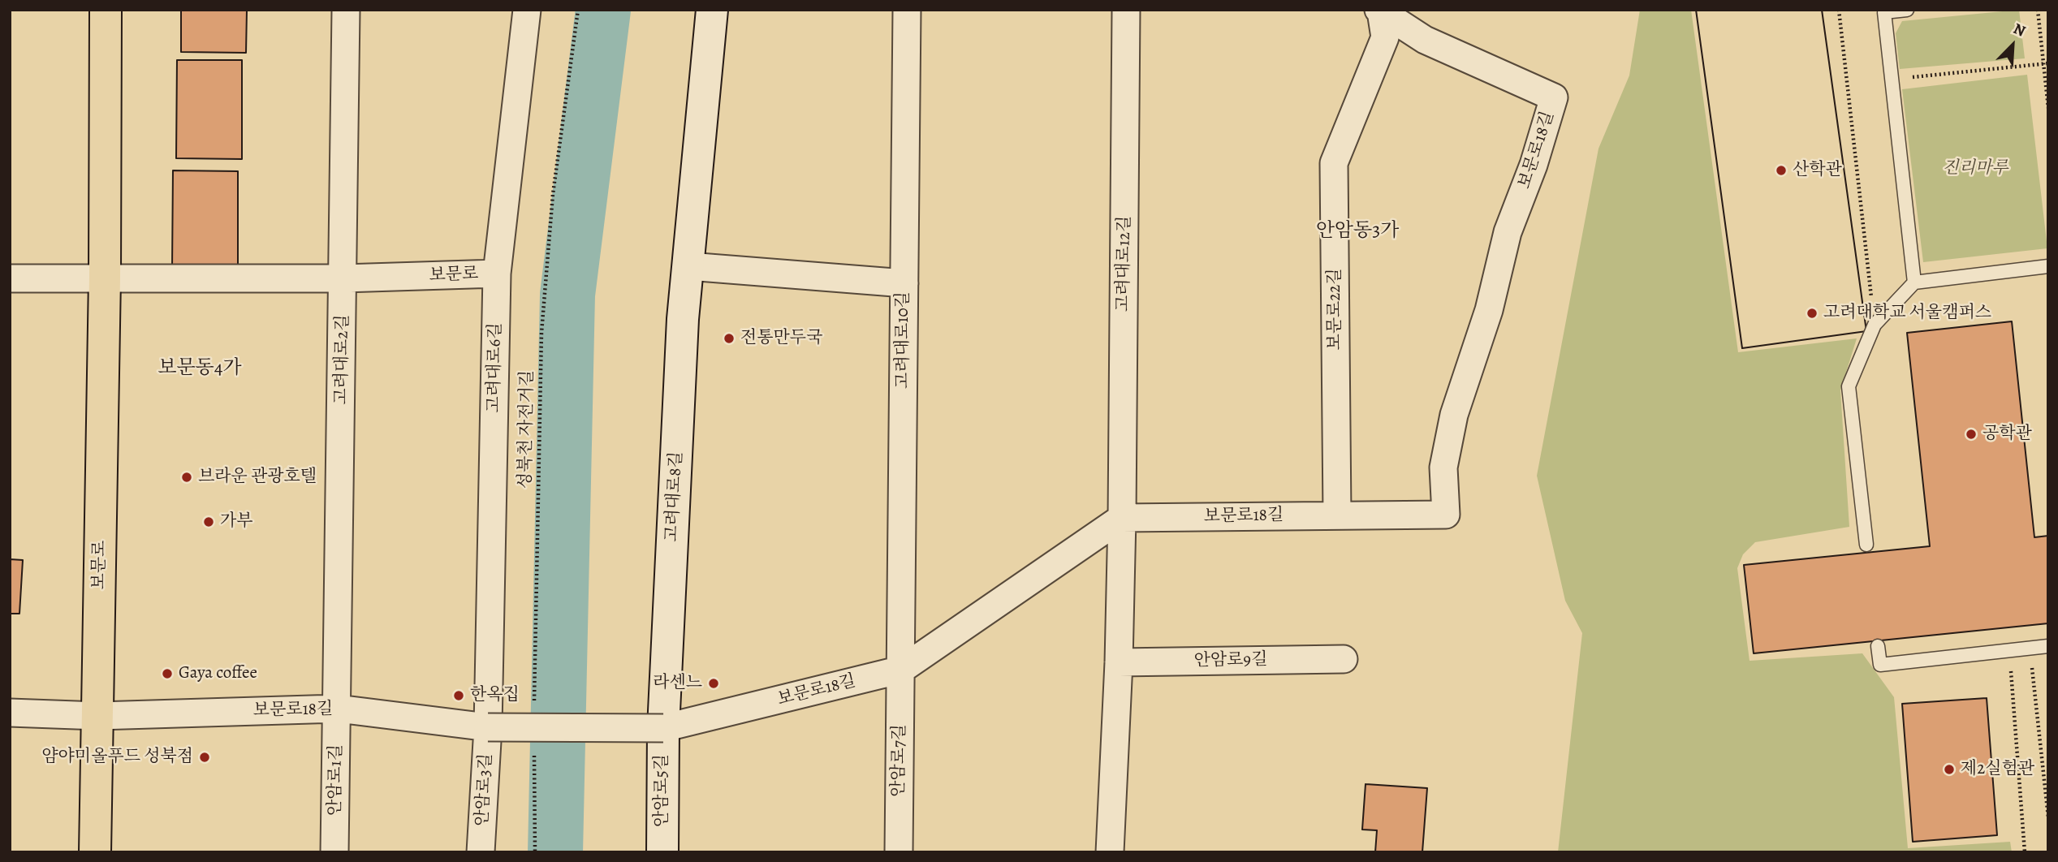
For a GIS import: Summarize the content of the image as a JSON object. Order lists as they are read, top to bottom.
{
  "streets": {
    "main road": ["보문로", "고려대로8길", "안암로5길"],
    "street": [
      "보문로18길",
      "고려대로12길",
      "보문로22길",
      "고려대로10길",
      "고려대로2길",
      "고려대로6길",
      "안암로9길",
      "안암로7길",
      "안암로1길",
      "안암로3길"
    ],
    "path": ["성북천 자전거길"]
  },
  "crossings": [
    ["보문로18길", "고려대로12길"],
    ["보문로18길", "보문로"],
    ["보문로18길", "보문로22길"],
    ["보문로18길", "고려대로10길"],
    ["보문로18길", "고려대로2길"],
    ["보문로18길", "고려대로6길"],
    ["보문로18길", "고려대로8길"],
    ["보문로18길", "안암로7길"],
    ["보문로18길", "안암로1길"],
    ["보문로18길", "안암로3길"],
    ["보문로18길", "안암로5길"],
    ["보문로", "고려대로2길"],
    ["보문로", "고려대로6길"],
    ["고려대로10길", "안암로7길"],
    ["고려대로2길", "안암로1길"],
    ["고려대로6길", "안암로3길"],
    ["고려대로8길", "안암로5길"]
  ],
  "districts": ["안암동3가", "보문동4가"],
  "parks": ["진리마루"],
  "places": [
    "산학관",
    "고려대학교 서울캠퍼스",
    "전통만두국",
    "공학관",
    "브라운 관광호텔",
    "가부",
    "Gaya coffee",
    "라센느",
    "한옥집",
    "얌야미올푸드 성북점",
    "제2실험관"
  ],
  "north": "top right"
}
